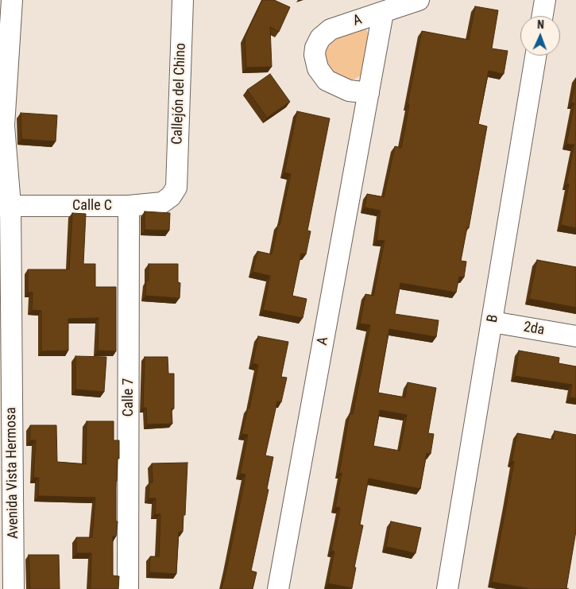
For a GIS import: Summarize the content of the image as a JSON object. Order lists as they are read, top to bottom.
{
  "streets": {
    "street": [
      "A",
      "Callejón del Chino",
      "Calle C",
      "B",
      "2da",
      "Calle 7",
      "Avenida Vista Hermosa"
    ]
  },
  "crossings": [
    ["Callejón del Chino", "Calle C"],
    ["Calle C", "Calle 7"],
    ["Calle C", "Avenida Vista Hermosa"],
    ["B", "2da"]
  ],
  "north": "top"
}
